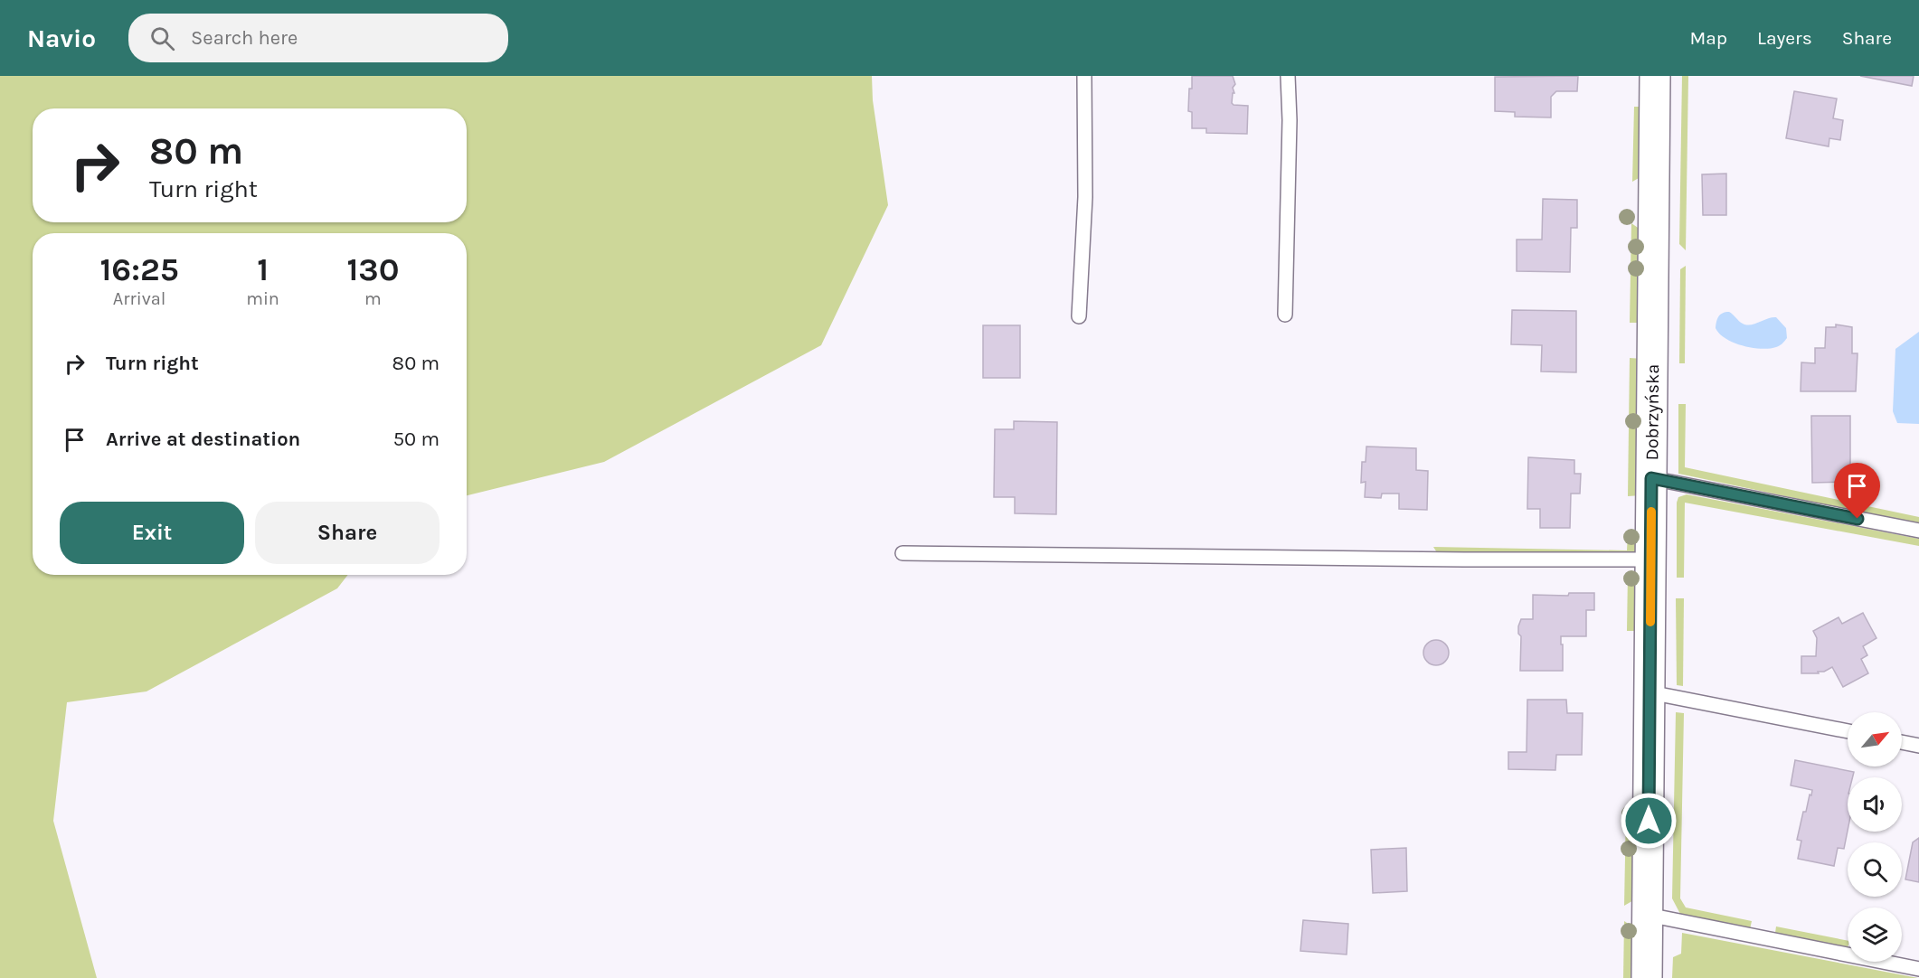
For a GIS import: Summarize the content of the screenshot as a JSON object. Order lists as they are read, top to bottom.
{
  "streets": {
    "street": ["Dobrzyńska"]
  },
  "north": "top right",
  "page": {
    "header": "Navio",
    "search": "Search here",
    "nav": ["Map", "Layers", "Share"],
    "turn": ["80 m", "Turn right"],
    "eta": [
      "16:25",
      "Arrival",
      "1",
      "min",
      "130",
      "m"
    ],
    "list": [
      {
        "name": "Turn right",
        "value": "80 m"
      },
      {
        "name": "Arrive at destination",
        "value": "50 m"
      }
    ],
    "buttons": ["Exit", "Share"]
  }
}
